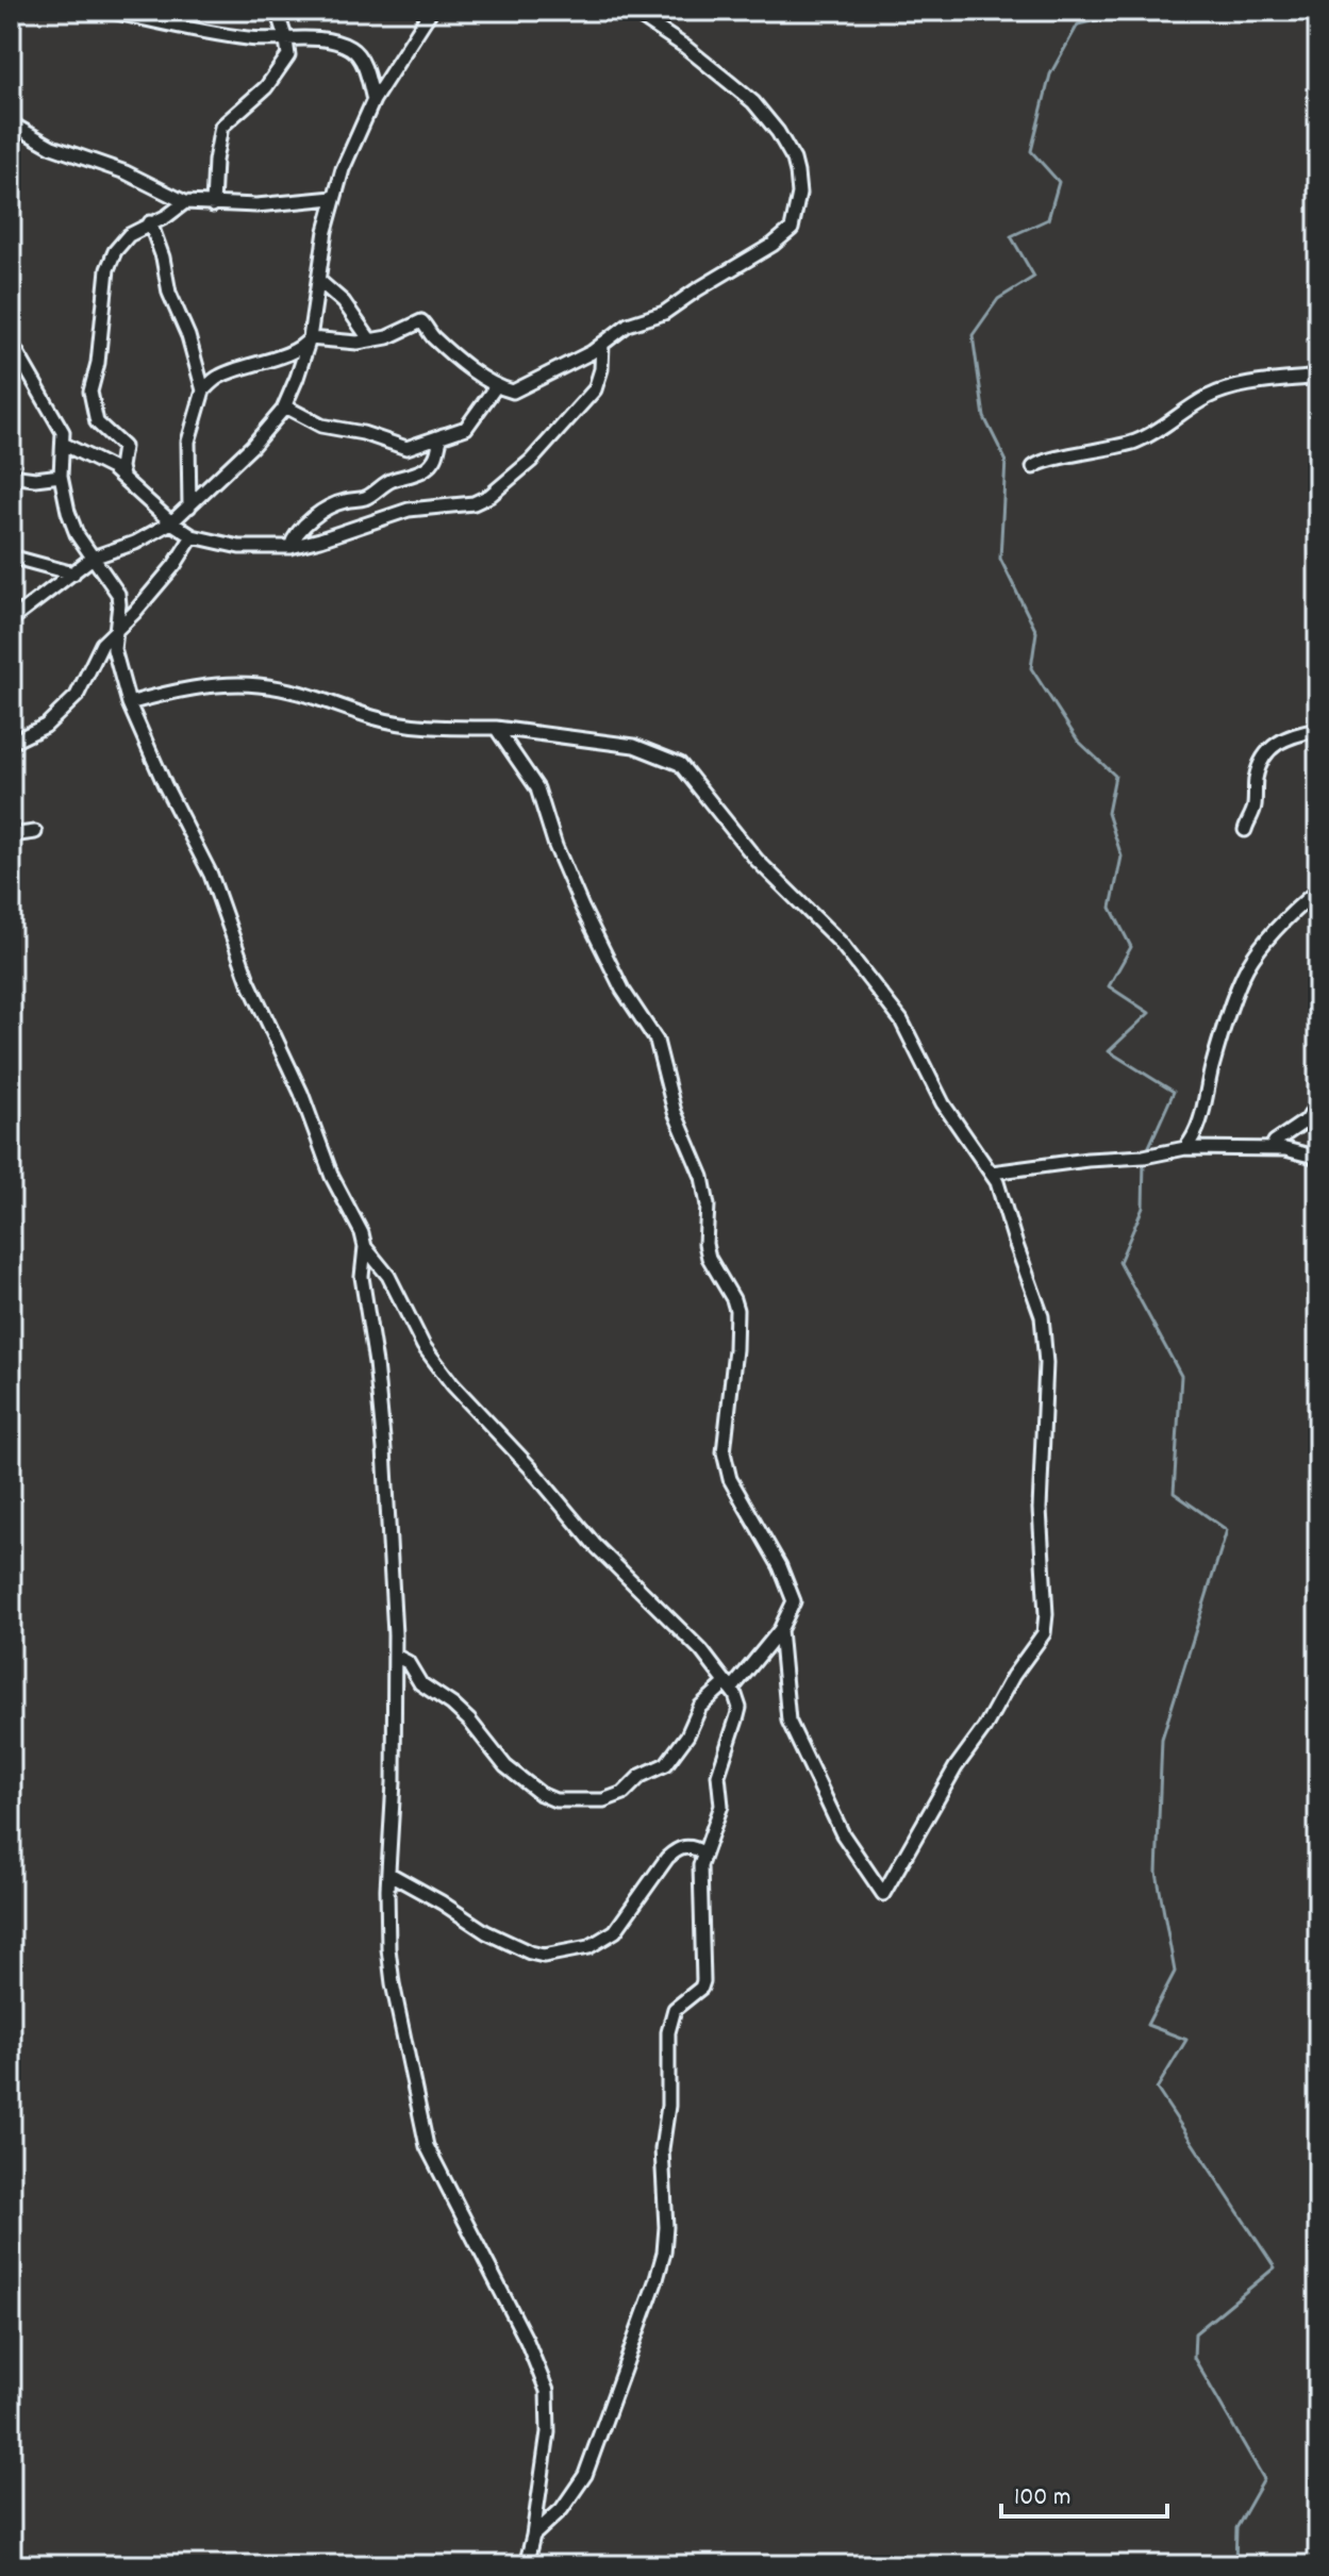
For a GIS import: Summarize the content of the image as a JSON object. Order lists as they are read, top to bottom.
{
  "scale_bar": "100 m"
}
